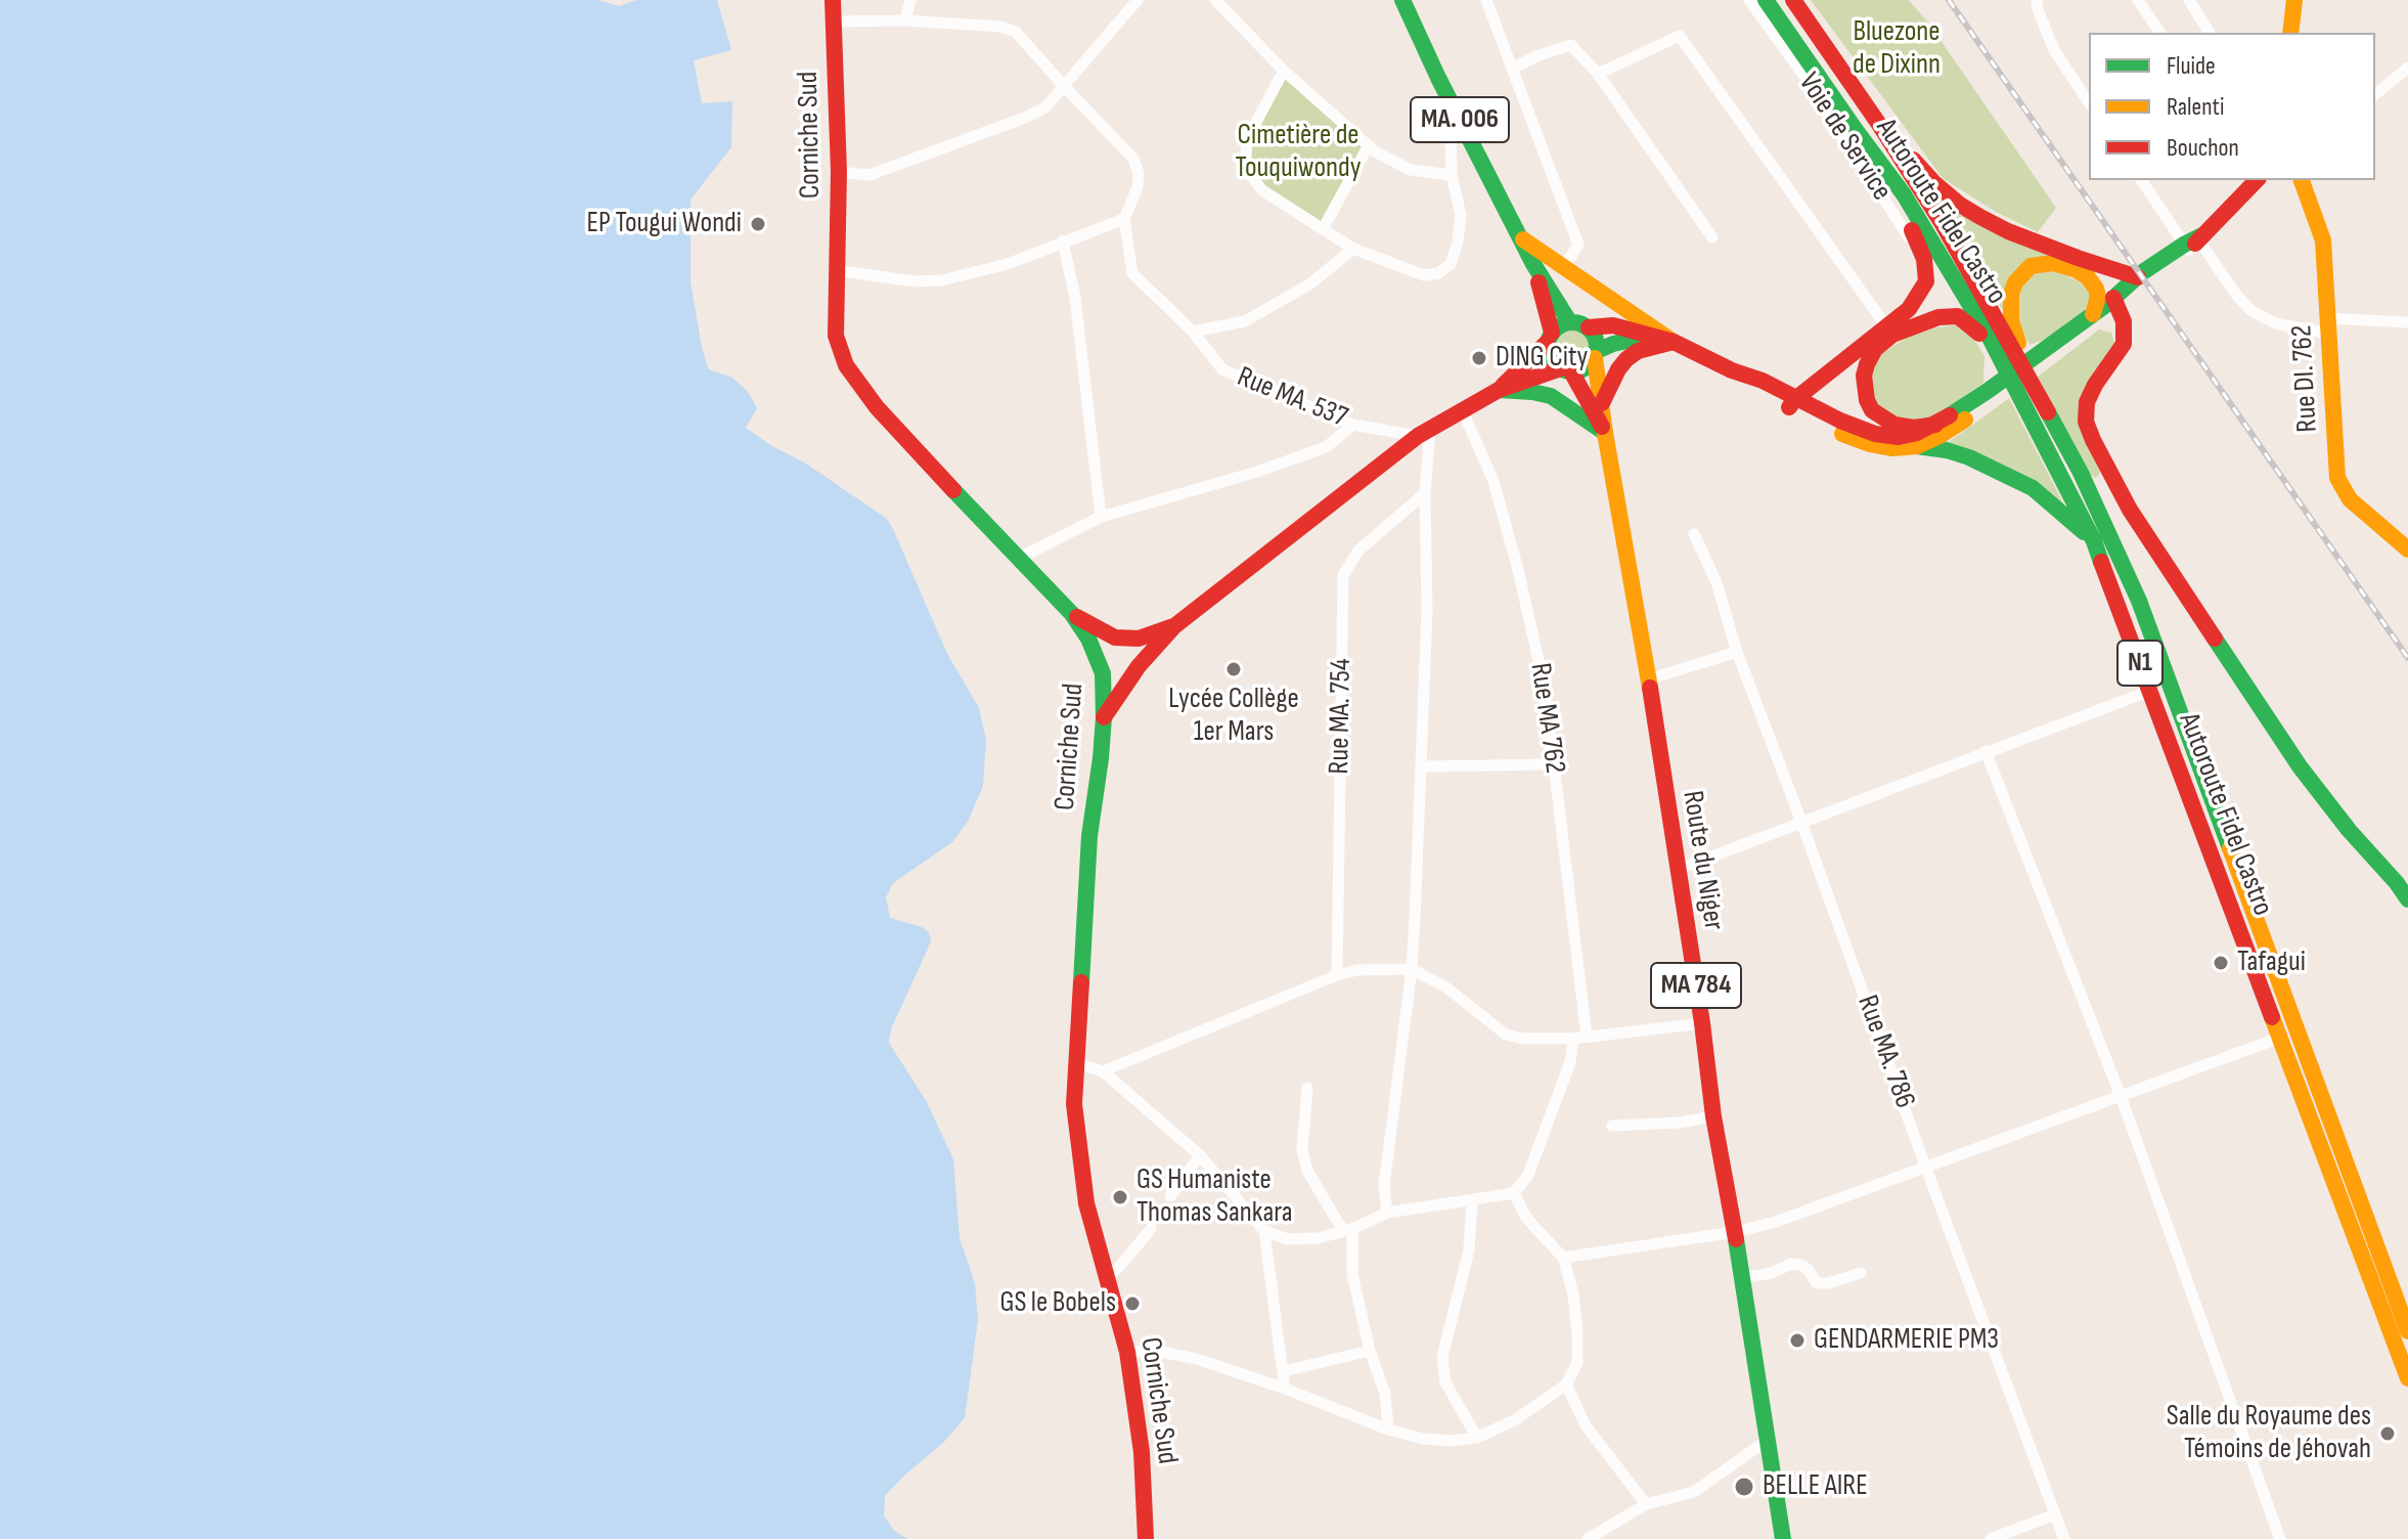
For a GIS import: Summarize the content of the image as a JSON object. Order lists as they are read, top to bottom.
{
  "streets": {
    "main road": [
      "MA. 006",
      "Corniche Sud",
      "Autoroute Fidel Castro",
      "Rue DI. 762",
      "N1",
      "Route du Niger",
      "MA 784"
    ],
    "street": [
      "Voie de Service",
      "Rue MA. 537",
      "Rue MA. 754",
      "Rue MA 762",
      "Rue MA. 786"
    ]
  },
  "crossings": [
    ["Corniche Sud", "Rue MA. 537"]
  ],
  "parks": ["Bluezone de Dixinn", "Cimetière de Touquiwondy"],
  "places": [
    "EP Tougui Wondi",
    "DING City",
    "Lycée Collège 1er Mars",
    "Tafagui",
    "GS Humaniste Thomas Sankara",
    "GS le Bobels",
    "GENDARMERIE PM3",
    "Salle du Royaume des Témoins de Jéhovah",
    "BELLE AIRE"
  ],
  "legend": ["Fluide", "Ralenti", "Bouchon"]
}
